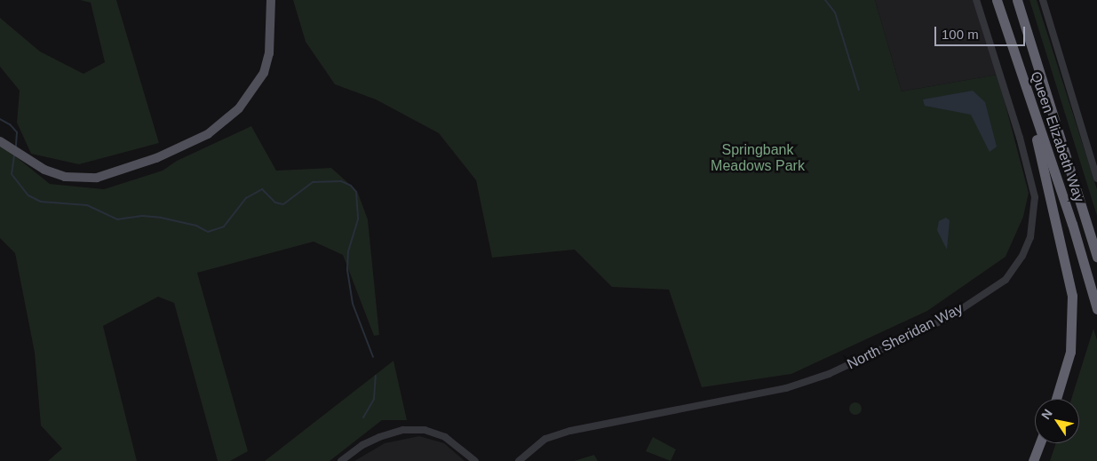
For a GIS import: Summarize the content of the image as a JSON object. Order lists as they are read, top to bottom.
{
  "streets": {
    "highway": ["Queen Elizabeth Way"],
    "street": ["North Sheridan Way"]
  },
  "parks": ["Springbank Meadows Park"],
  "scale_bar": "100 m",
  "north": "top left"
}
